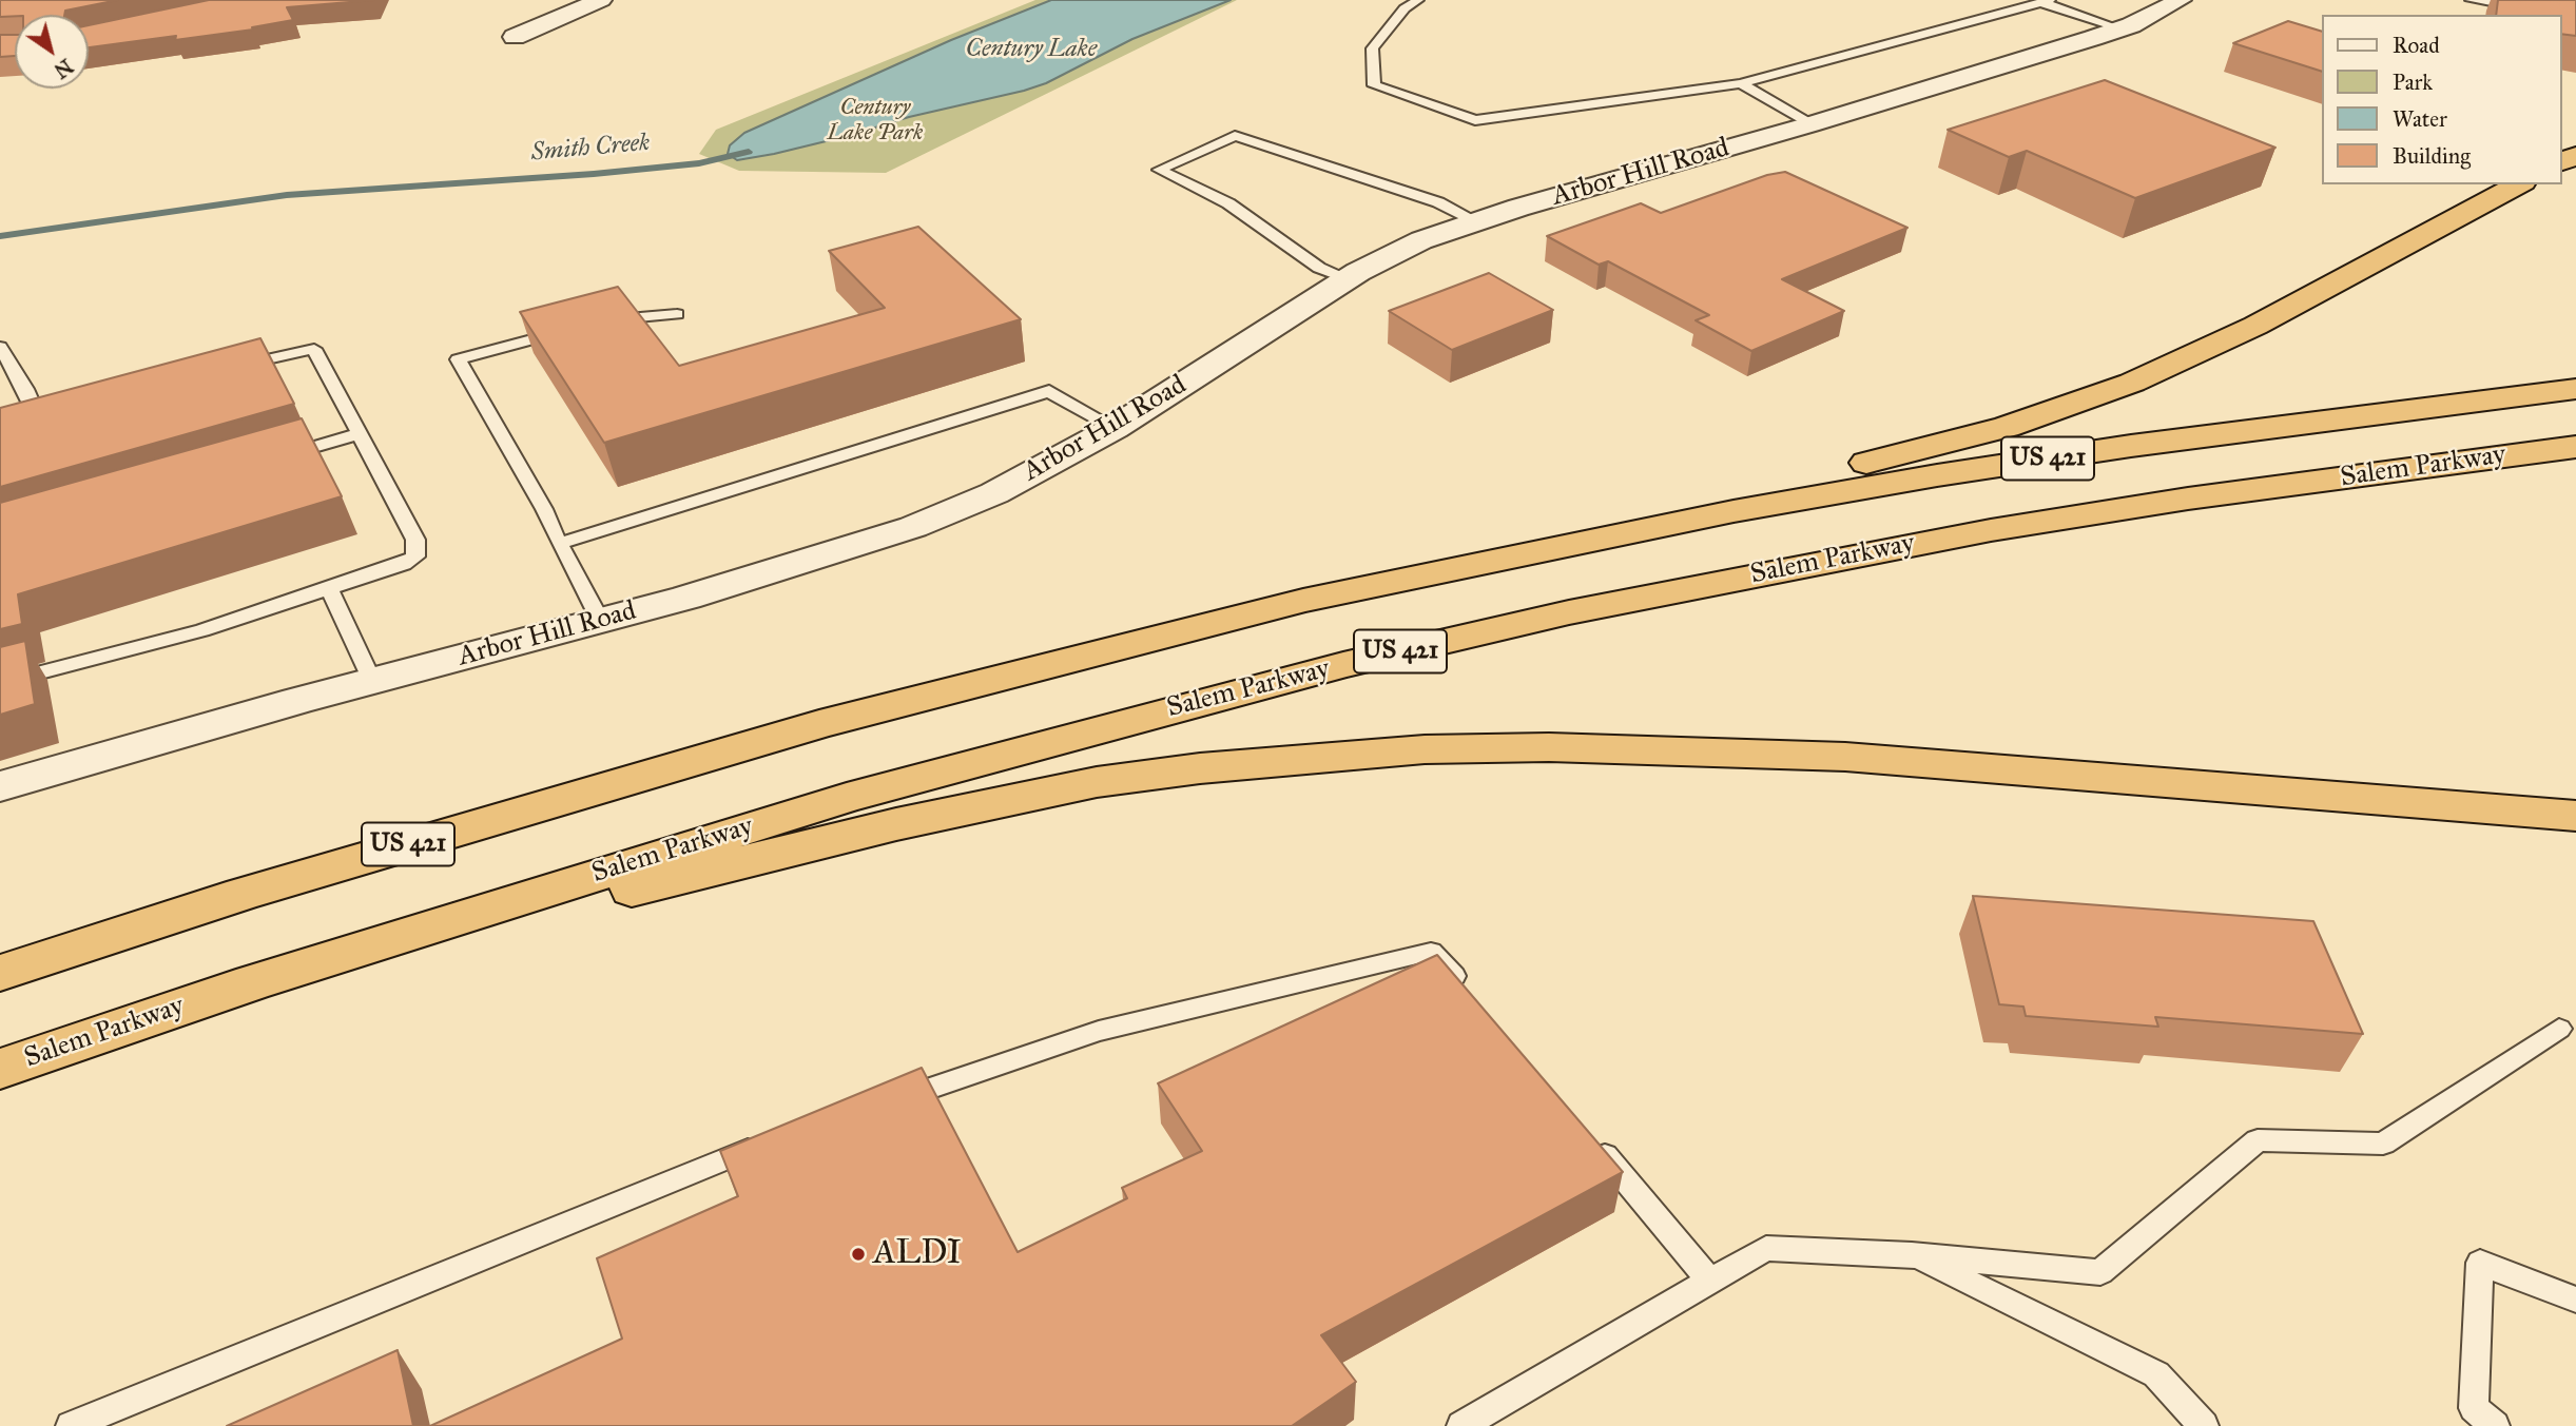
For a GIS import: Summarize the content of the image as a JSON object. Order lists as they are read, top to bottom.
{
  "streets": {
    "highway": ["US 421", "Salem Parkway"],
    "street": ["Arbor Hill Road"]
  },
  "water": ["Century Lake", "Smith Creek"],
  "parks": ["Century Lake Park"],
  "places": ["ALDI"],
  "legend": [
    "Road",
    "Park",
    "Water",
    "Building"
  ],
  "north": "bottom right"
}
